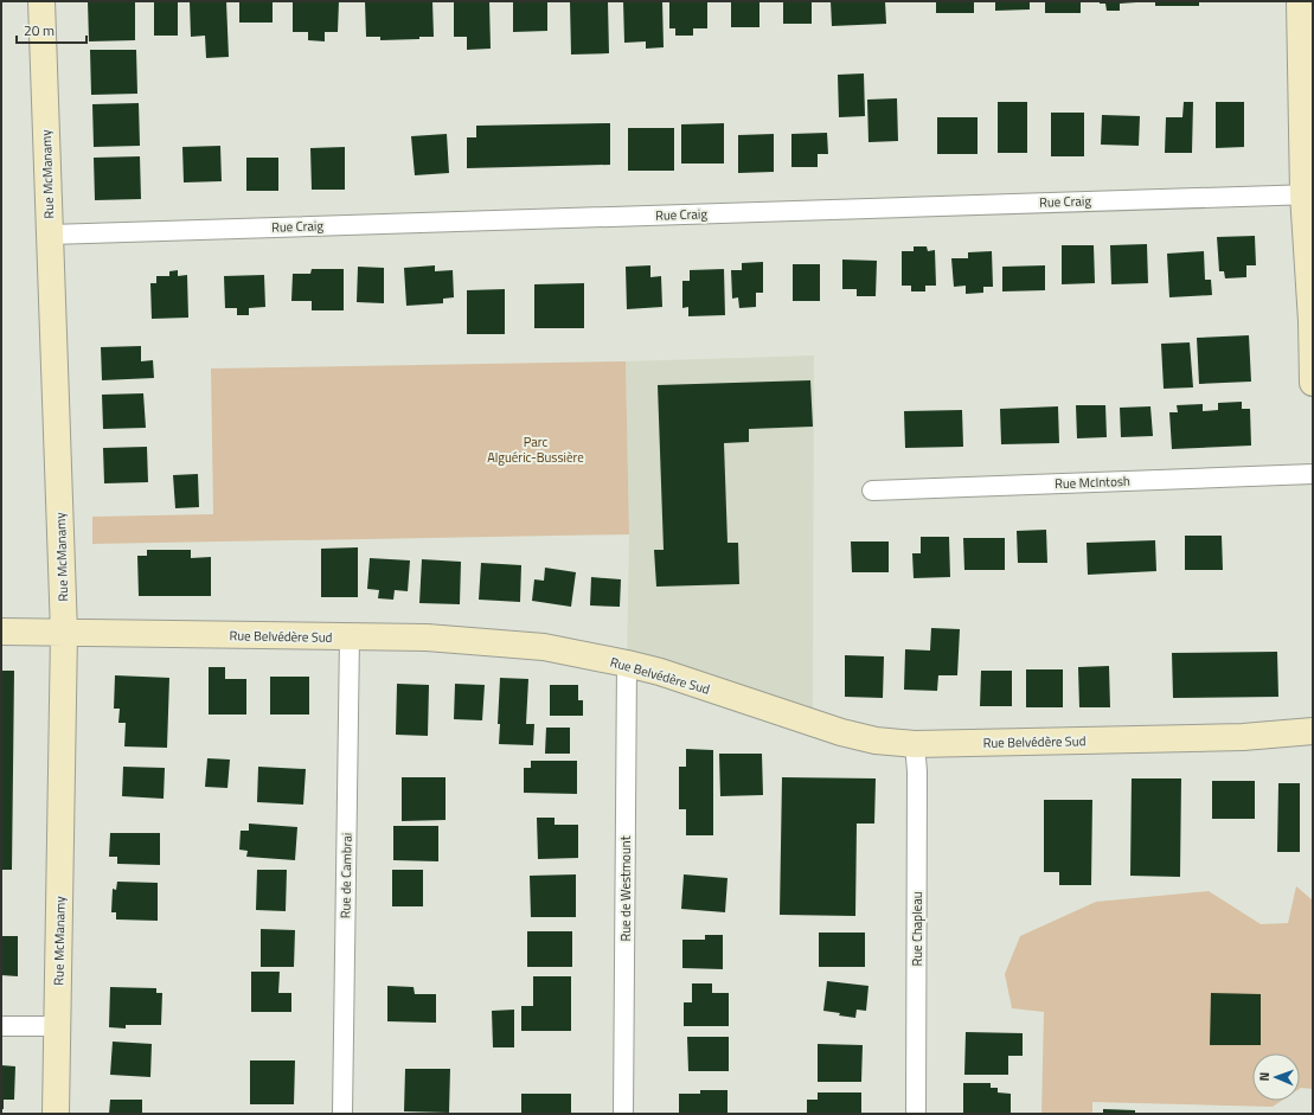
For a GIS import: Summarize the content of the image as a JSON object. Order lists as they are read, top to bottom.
{
  "streets": {
    "street": [
      "Rue McManamy",
      "Rue Craig",
      "Rue McIntosh",
      "Rue Belvédère Sud",
      "Rue de Cambrai",
      "Rue de Westmount",
      "Rue Chapleau"
    ]
  },
  "crossings": [
    ["Rue McManamy", "Rue Craig"],
    ["Rue McManamy", "Rue Belvédère Sud"],
    ["Rue Belvédère Sud", "Rue de Cambrai"],
    ["Rue Belvédère Sud", "Rue de Westmount"],
    ["Rue Belvédère Sud", "Rue Chapleau"]
  ],
  "parks": ["Parc Alguéric-Bussière"],
  "scale_bar": "20 m",
  "north": "left"
}
